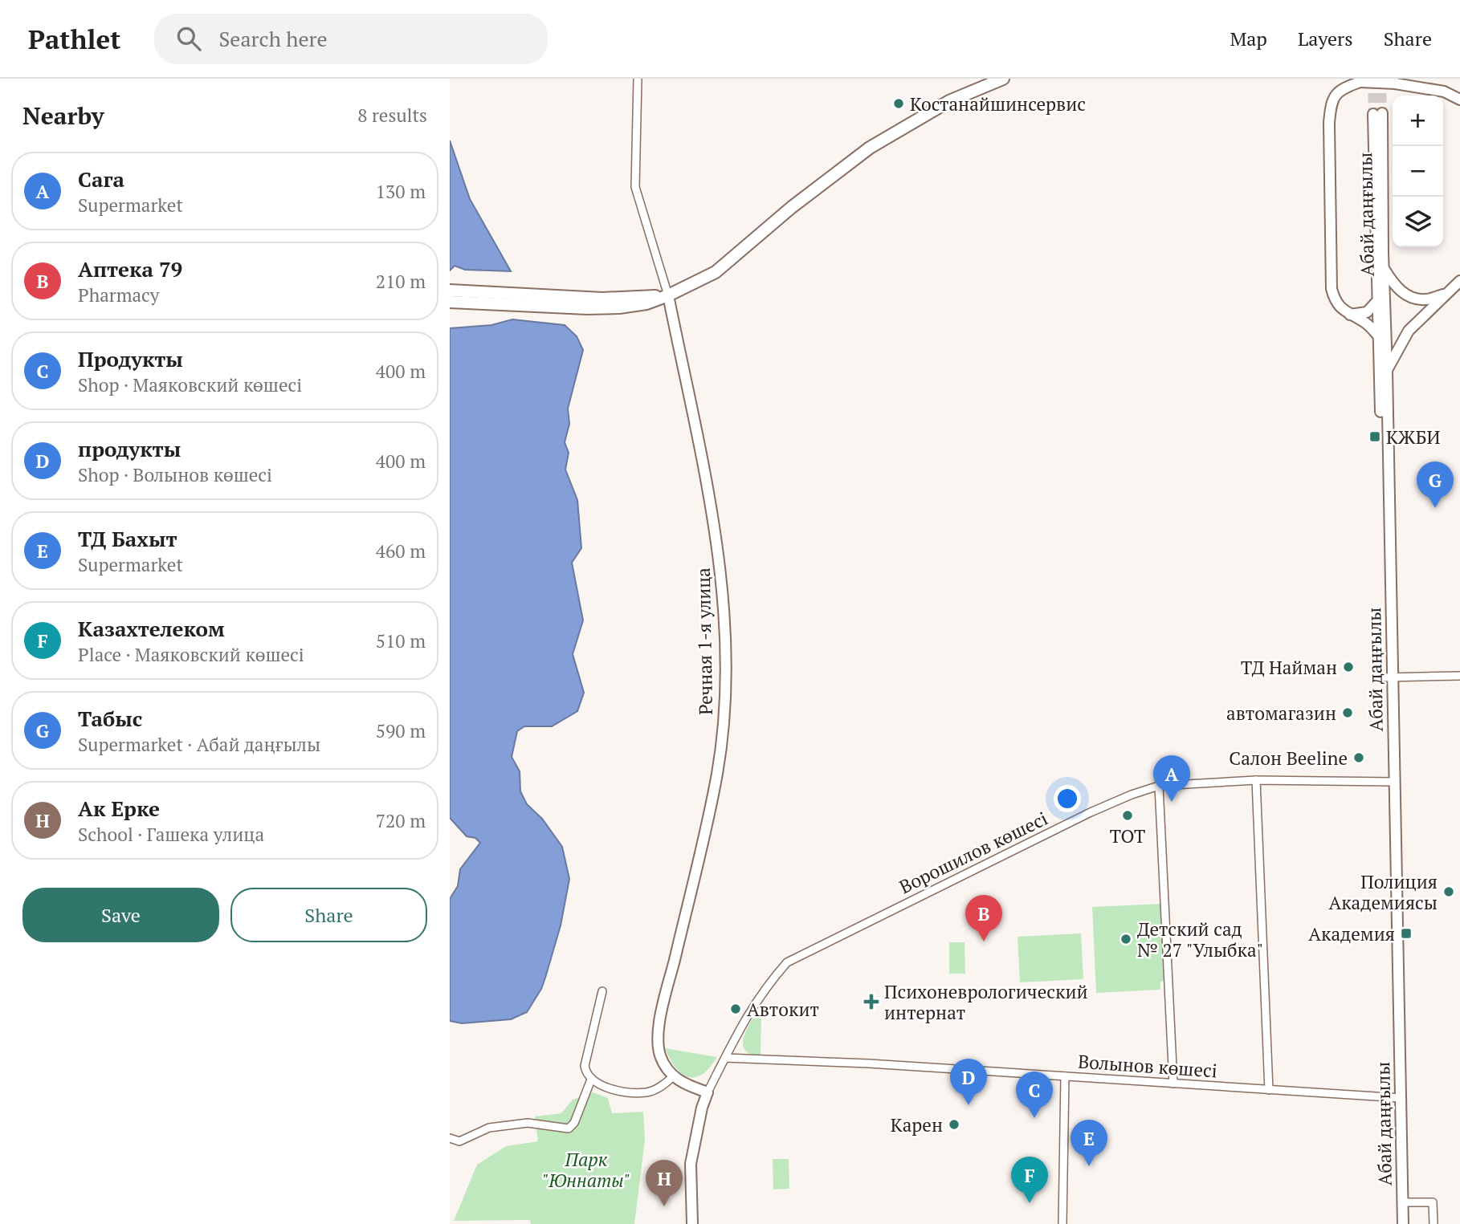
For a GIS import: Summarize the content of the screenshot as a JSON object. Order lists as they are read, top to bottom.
{
  "streets": {
    "main road": ["Абай даңғылы", "Речная 1-я улица"],
    "street": ["Ворошилов көшесі", "Волынов көшесі"]
  },
  "crossings": [
    ["Абай даңғылы", "Ворошилов көшесі"],
    ["Абай даңғылы", "Волынов көшесі"],
    ["Ворошилов көшесі", "Волынов көшесі"]
  ],
  "parks": ["Парк \"Юннаты\""],
  "places": {
    "other": [
      "Костанайшинсервис",
      "ТД Найман",
      "автомагазин",
      "Cалон Beeline",
      "ТОТ",
      "Полиция Академиясы",
      "Детский сад № 27 \"Улыбка\"",
      "Автокит",
      "Карен"
    ],
    "transit": ["КЖБИ", "Академия"],
    "health": ["Психоневрологический интернат"]
  },
  "page": {
    "header": "Pathlet",
    "search": "Search here",
    "nav": ["Map", "Layers", "Share"],
    "heading": ["Nearby", "8 results"],
    "map_buttons": ["+", "−"],
    "list": [
      {
        "mark": "A",
        "name": "Сага",
        "note": "Supermarket",
        "value": "130 m"
      },
      {
        "mark": "B",
        "name": "Аптека 79",
        "note": "Pharmacy",
        "value": "210 m"
      },
      {
        "mark": "C",
        "name": "Продукты",
        "note": "Shop · Маяковский көшесі",
        "value": "400 m"
      },
      {
        "mark": "D",
        "name": "продукты",
        "note": "Shop · Волынов көшесі",
        "value": "400 m"
      },
      {
        "mark": "E",
        "name": "ТД Бахыт",
        "note": "Supermarket",
        "value": "460 m"
      },
      {
        "mark": "F",
        "name": "Казахтелеком",
        "note": "Place · Маяковский көшесі",
        "value": "510 m"
      },
      {
        "mark": "G",
        "name": "Табыс",
        "note": "Supermarket · Абай даңғылы",
        "value": "590 m"
      },
      {
        "mark": "H",
        "name": "Ак Ерке",
        "note": "School · Гашека улица",
        "value": "720 m"
      }
    ],
    "pins": [
      "G",
      "A",
      "B",
      "D",
      "C",
      "E",
      "F",
      "H"
    ],
    "buttons": ["Save", "Share"]
  }
}
